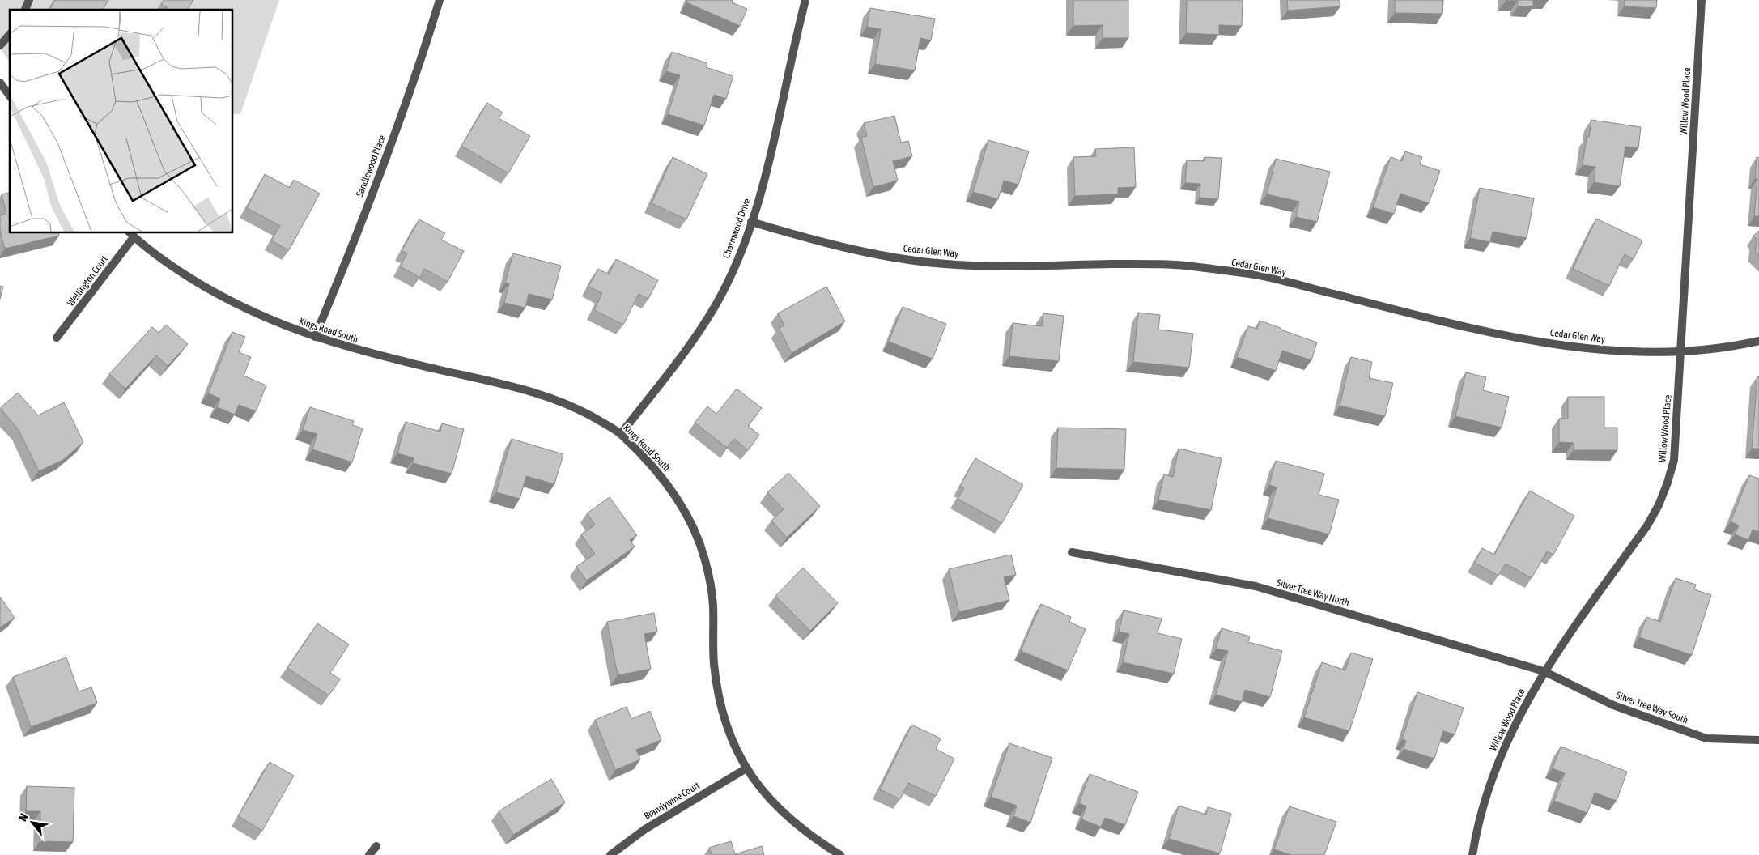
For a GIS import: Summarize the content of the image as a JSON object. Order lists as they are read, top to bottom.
{
  "streets": {
    "street": [
      "Willow Wood Place",
      "Sandlewood Place",
      "Charmwood Drive",
      "Cedar Glen Way",
      "Wellington Court",
      "Kings Road South",
      "Silver Tree Way North",
      "Silver Tree Way South",
      "Brandywine Court"
    ]
  },
  "crossings": [
    ["Willow Wood Place", "Cedar Glen Way"],
    ["Willow Wood Place", "Silver Tree Way North"],
    ["Willow Wood Place", "Silver Tree Way South"],
    ["Sandlewood Place", "Kings Road South"],
    ["Charmwood Drive", "Cedar Glen Way"],
    ["Charmwood Drive", "Kings Road South"],
    ["Wellington Court", "Kings Road South"],
    ["Kings Road South", "Brandywine Court"],
    ["Silver Tree Way North", "Silver Tree Way South"]
  ],
  "north": "top left"
}
